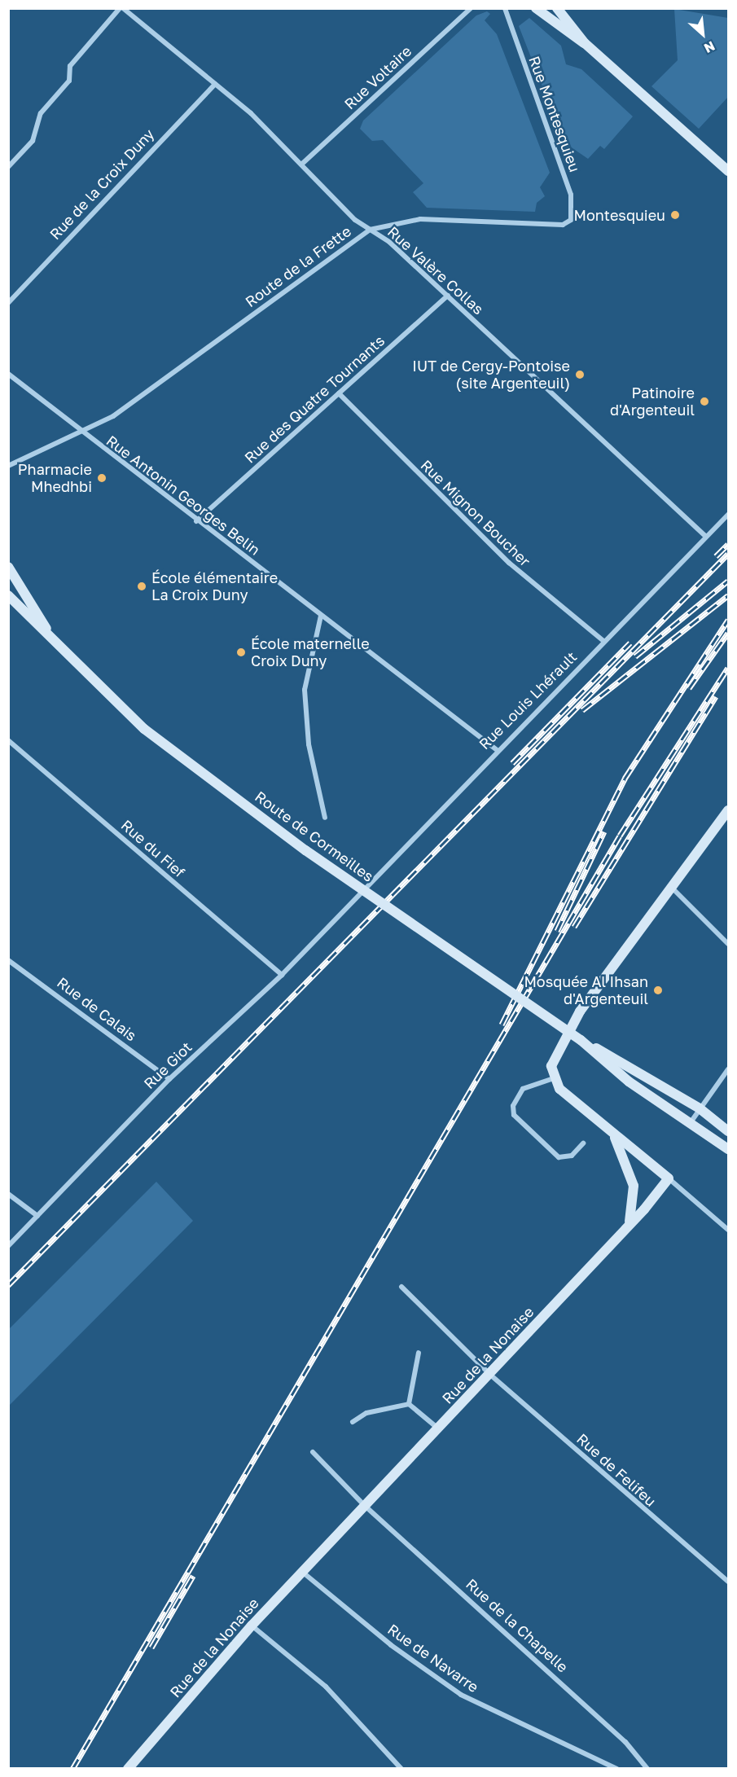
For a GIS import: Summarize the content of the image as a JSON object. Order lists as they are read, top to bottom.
{
  "streets": {
    "main road": ["Route de Cormeilles", "Rue de la Nonaise"],
    "street": [
      "Rue Voltaire",
      "Rue Montesquieu",
      "Rue de la Croix Duny",
      "Route de la Frette",
      "Rue Valère Collas",
      "Rue des Quatre Tournants",
      "Rue Antonin Georges Belin",
      "Rue Mignon Boucher",
      "Rue Louis Lhérault",
      "Rue du Fief",
      "Rue de Calais",
      "Rue Giot",
      "Rue de Felifeu",
      "Rue de la Chapelle",
      "Rue de Navarre"
    ]
  },
  "crossings": [
    ["Rue Voltaire", "Rue Valère Collas"],
    ["Rue Montesquieu", "Route de la Frette"],
    ["Rue de la Croix Duny", "Rue Valère Collas"],
    ["Route de la Frette", "Rue Valère Collas"],
    ["Route de la Frette", "Rue Antonin Georges Belin"],
    ["Rue Valère Collas", "Rue des Quatre Tournants"],
    ["Rue Valère Collas", "Rue Louis Lhérault"],
    ["Rue des Quatre Tournants", "Rue Antonin Georges Belin"],
    ["Rue des Quatre Tournants", "Rue Mignon Boucher"],
    ["Rue Antonin Georges Belin", "Rue Louis Lhérault"],
    ["Rue Mignon Boucher", "Rue Louis Lhérault"],
    ["Rue Louis Lhérault", "Rue Giot"],
    ["Rue du Fief", "Rue Giot"],
    ["Rue de Calais", "Rue Giot"],
    ["Rue de la Nonaise", "Rue de Felifeu"],
    ["Rue de la Nonaise", "Rue de la Chapelle"],
    ["Rue de la Nonaise", "Rue de Navarre"]
  ],
  "places": [
    "Montesquieu",
    "IUT de Cergy-Pontoise (site Argenteuil)",
    "Patinoire d'Argenteuil",
    "Pharmacie Mhedhbi",
    "École élémentaire La Croix Duny",
    "École maternelle Croix Duny",
    "Mosquée Al Ihsan d'Argenteuil"
  ],
  "north": "bottom right"
}
